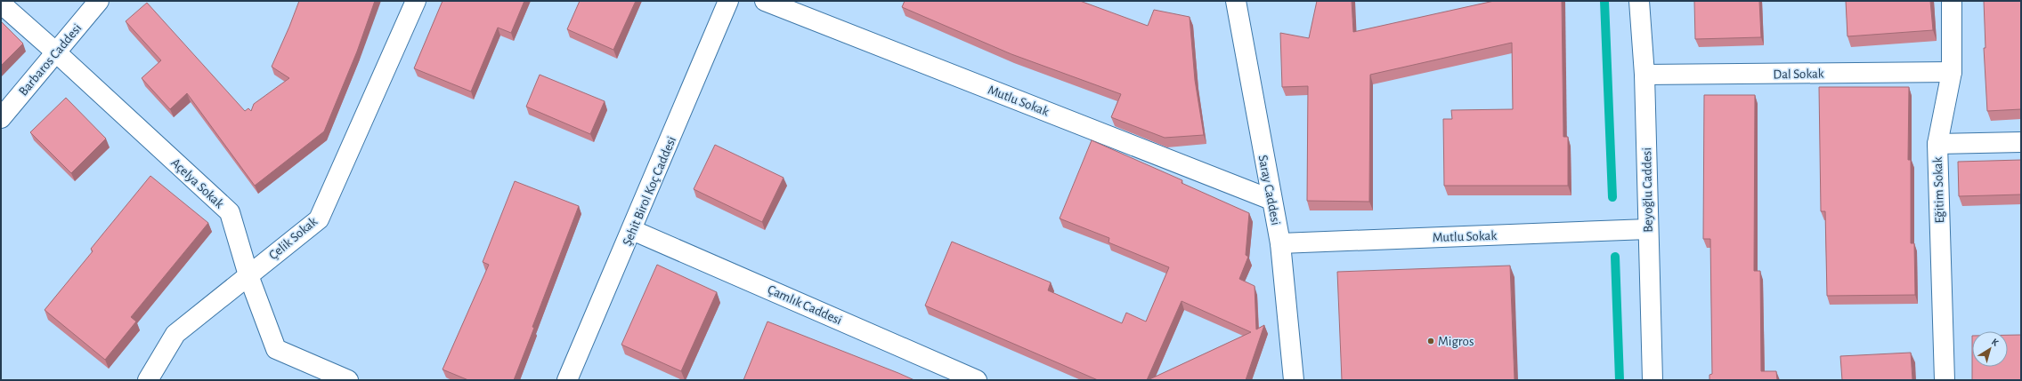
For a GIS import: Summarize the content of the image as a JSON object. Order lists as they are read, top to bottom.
{
  "streets": {
    "street": [
      "Barbaros Caddesi",
      "Dal Sokak",
      "Mutlu Sokak",
      "Açelya Sokak",
      "Saray Caddesi",
      "Beyoğlu Caddesi",
      "Eğitim Sokak",
      "Şehit Birol Koç Caddesi",
      "Çelik Sokak",
      "Çamlık Caddesi"
    ]
  },
  "crossings": [
    ["Barbaros Caddesi", "Açelya Sokak"],
    ["Dal Sokak", "Beyoğlu Caddesi"],
    ["Dal Sokak", "Eğitim Sokak"],
    ["Mutlu Sokak", "Saray Caddesi"],
    ["Mutlu Sokak", "Beyoğlu Caddesi"],
    ["Açelya Sokak", "Çelik Sokak"],
    ["Şehit Birol Koç Caddesi", "Çamlık Caddesi"]
  ],
  "places": ["Migros"],
  "north": "top right"
}
